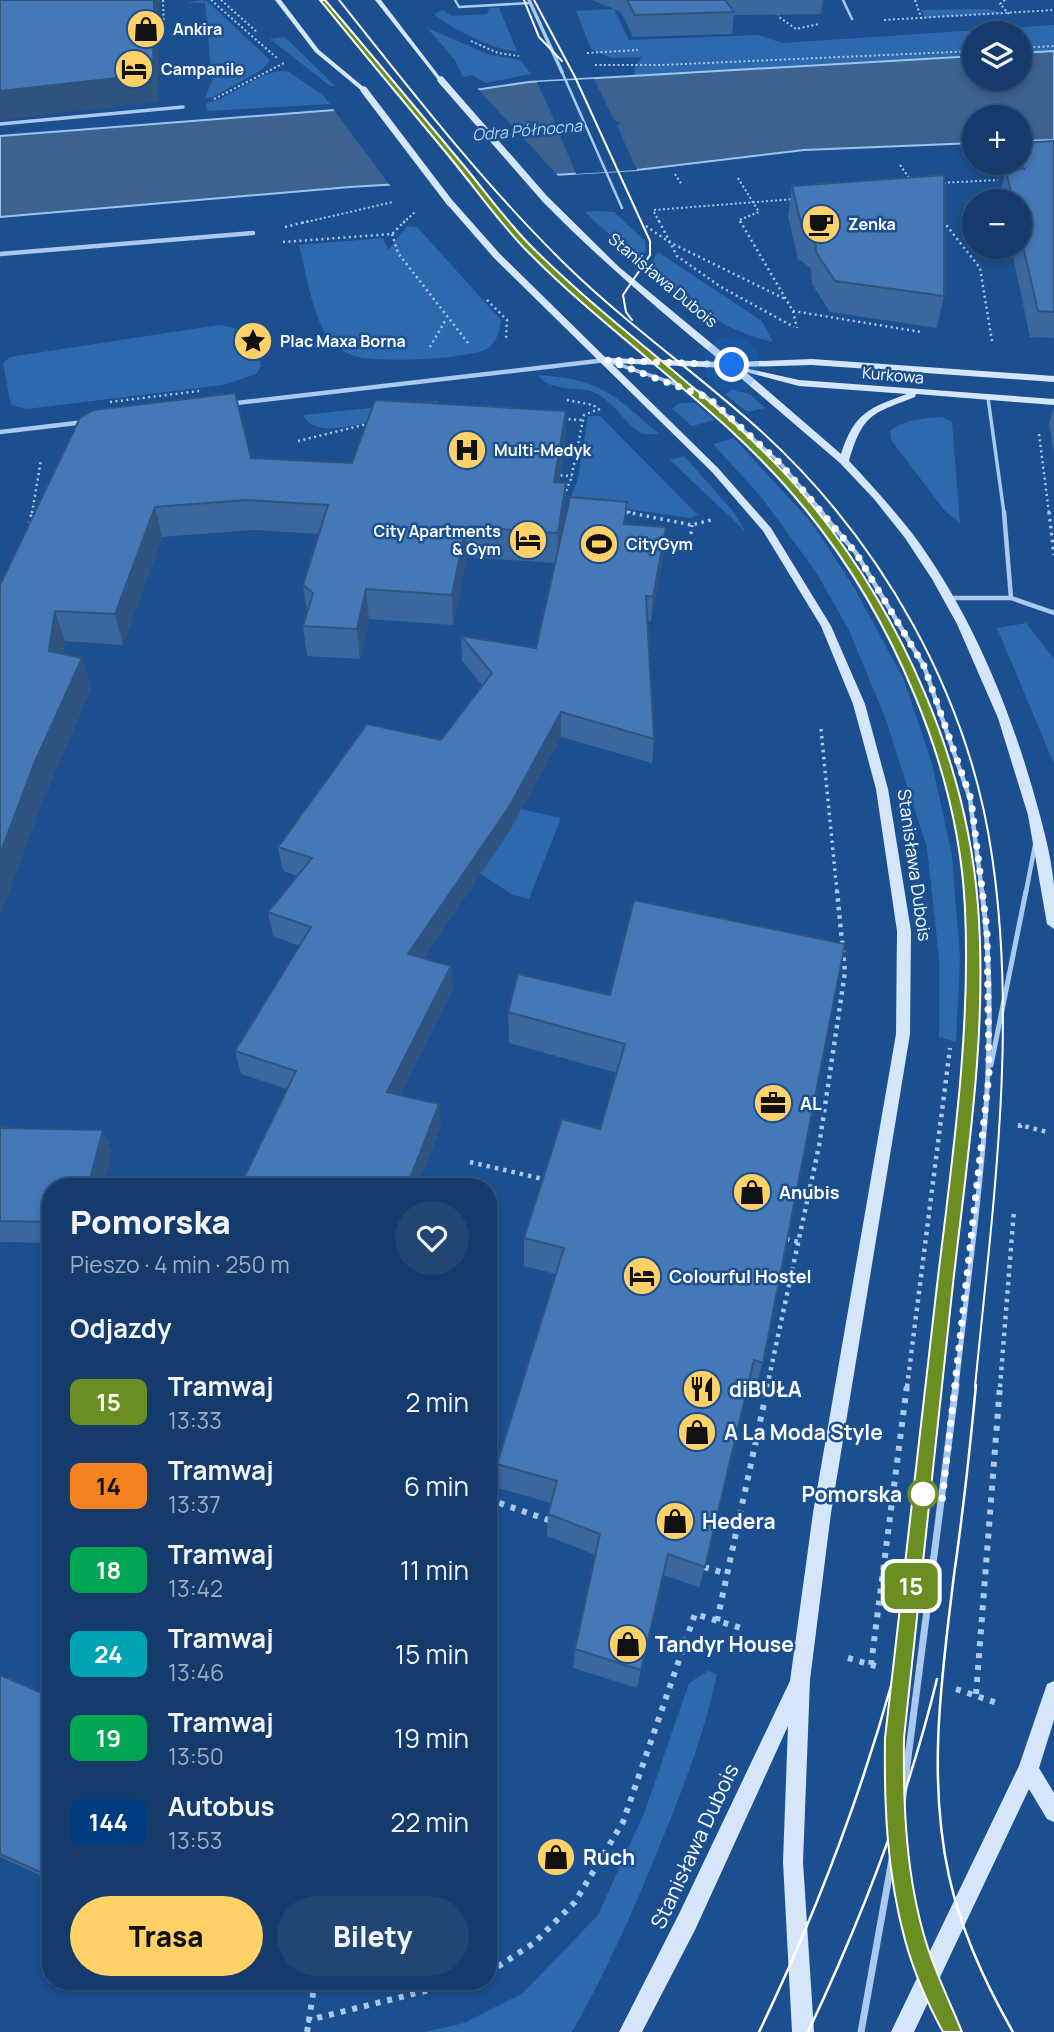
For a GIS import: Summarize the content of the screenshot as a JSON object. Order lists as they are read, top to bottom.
{
  "streets": {
    "main road": ["Stanisława Dubois", "Kurkowa"]
  },
  "crossings": [
    ["Stanisława Dubois", "Kurkowa"]
  ],
  "water": ["Odra Północna"],
  "places": {
    "shop": [
      "Ankira",
      "Anubis",
      "A La Moda Style",
      "Hedera",
      "Tandyr House",
      "Ruch"
    ],
    "hotel": ["Campanile", "City Apartments & Gym", "Colourful Hostel"],
    "cafe": ["Zenka"],
    "place": ["Plac Maxa Borna"],
    "hospital": ["Multi-Medyk"],
    "sports": ["CityGym"],
    "office": ["AL"],
    "restaurant": ["diBUŁA"],
    "other": ["Pomorska"]
  },
  "lines": ["tram line 15"],
  "page": {
    "on_map": "15",
    "map_buttons": ["+", "−"],
    "heading": [
      ["Pomorska", "Pieszo · 4 min · 250 m"],
      "Odjazdy"
    ],
    "list": [
      {
        "mark": "15",
        "name": "Tramwaj",
        "note": "13:33",
        "value": "2 min"
      },
      {
        "mark": "14",
        "name": "Tramwaj",
        "note": "13:37",
        "value": "6 min"
      },
      {
        "mark": "18",
        "name": "Tramwaj",
        "note": "13:42",
        "value": "11 min"
      },
      {
        "mark": "24",
        "name": "Tramwaj",
        "note": "13:46",
        "value": "15 min"
      },
      {
        "mark": "19",
        "name": "Tramwaj",
        "note": "13:50",
        "value": "19 min"
      },
      {
        "mark": "144",
        "name": "Autobus",
        "note": "13:53",
        "value": "22 min"
      }
    ],
    "buttons": ["Trasa", "Bilety"]
  }
}
